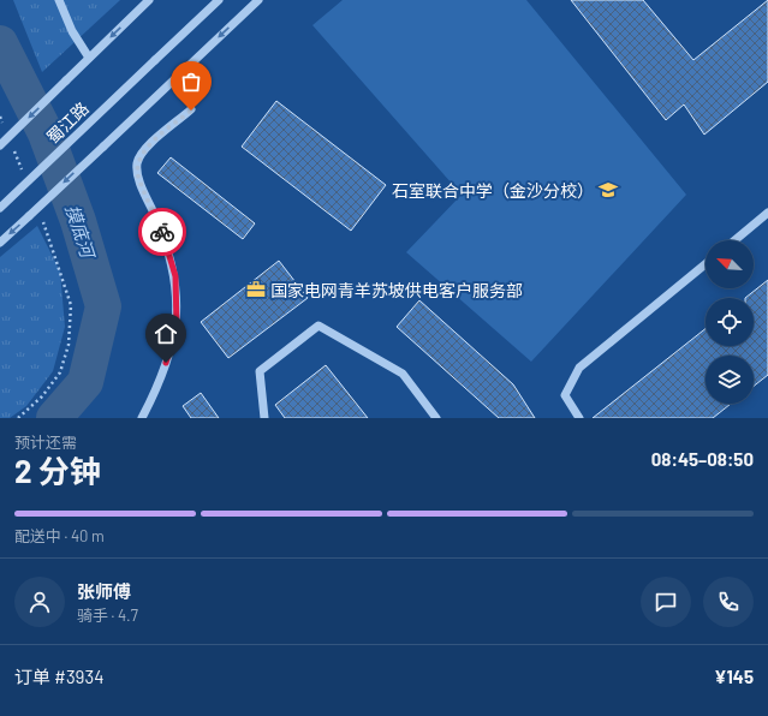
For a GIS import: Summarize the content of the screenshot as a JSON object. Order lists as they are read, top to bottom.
{
  "streets": {
    "street": ["蜀江路"]
  },
  "water": ["摸底河"],
  "places": {
    "school or university": ["石室联合中学（金沙分校）"],
    "office": ["国家电网青羊苏坡供电客户服务部"]
  },
  "north": "top left",
  "page": {
    "heading": ["2 分钟", "预计还需", "08:45–08:50"],
    "panel": [
      "张师傅",
      "骑手 · 4.7",
      "订单 #3934",
      "¥145"
    ],
    "bar": "配送中 · 40 m"
  }
}
